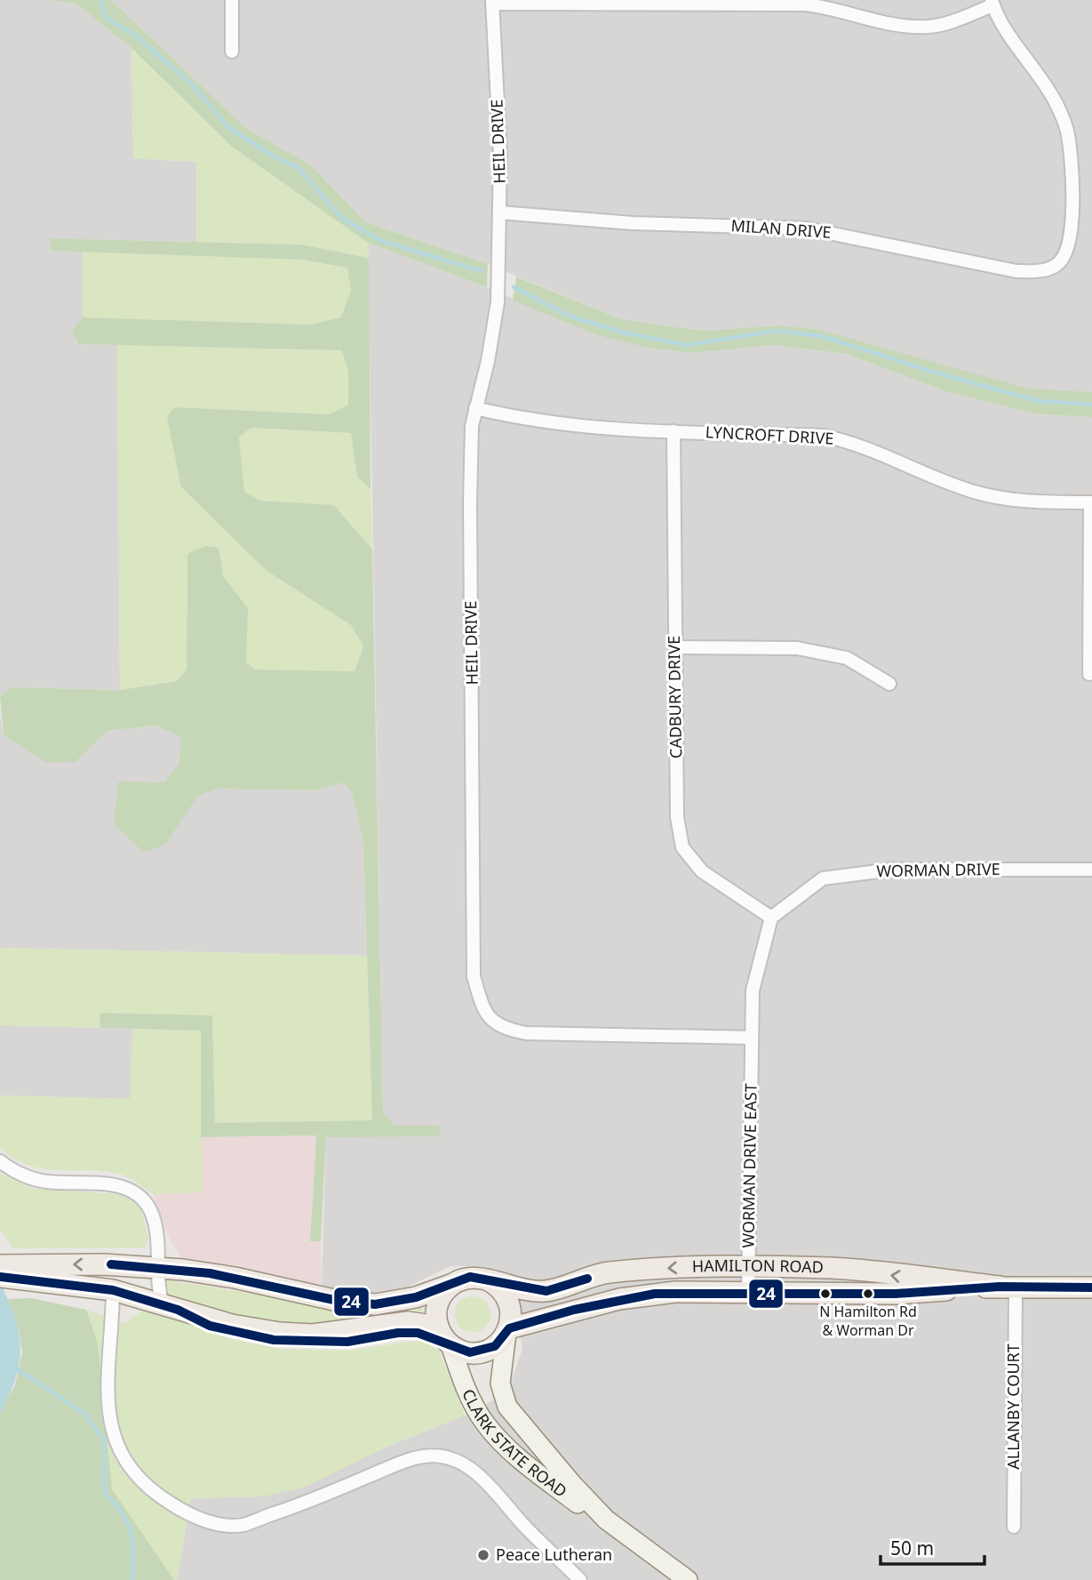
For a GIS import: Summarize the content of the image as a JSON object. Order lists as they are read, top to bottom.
{
  "streets": {
    "main road": ["HAMILTON ROAD", "CLARK STATE ROAD"],
    "street": [
      "HEIL DRIVE",
      "MILAN DRIVE",
      "LYNCROFT DRIVE",
      "CADBURY DRIVE",
      "WORMAN DRIVE",
      "WORMAN DRIVE EAST",
      "ALLANBY COURT"
    ]
  },
  "crossings": [
    ["HEIL DRIVE", "MILAN DRIVE"],
    ["HEIL DRIVE", "LYNCROFT DRIVE"],
    ["HEIL DRIVE", "WORMAN DRIVE EAST"],
    ["LYNCROFT DRIVE", "CADBURY DRIVE"],
    ["CADBURY DRIVE", "WORMAN DRIVE"],
    ["WORMAN DRIVE EAST", "HAMILTON ROAD"],
    ["HAMILTON ROAD", "ALLANBY COURT"],
    ["HAMILTON ROAD", "CLARK STATE ROAD"]
  ],
  "places": ["N Hamilton Rd & Worman Dr", "Peace Lutheran"],
  "lines": ["transit line 24"],
  "scale_bar": "50 m"
}
